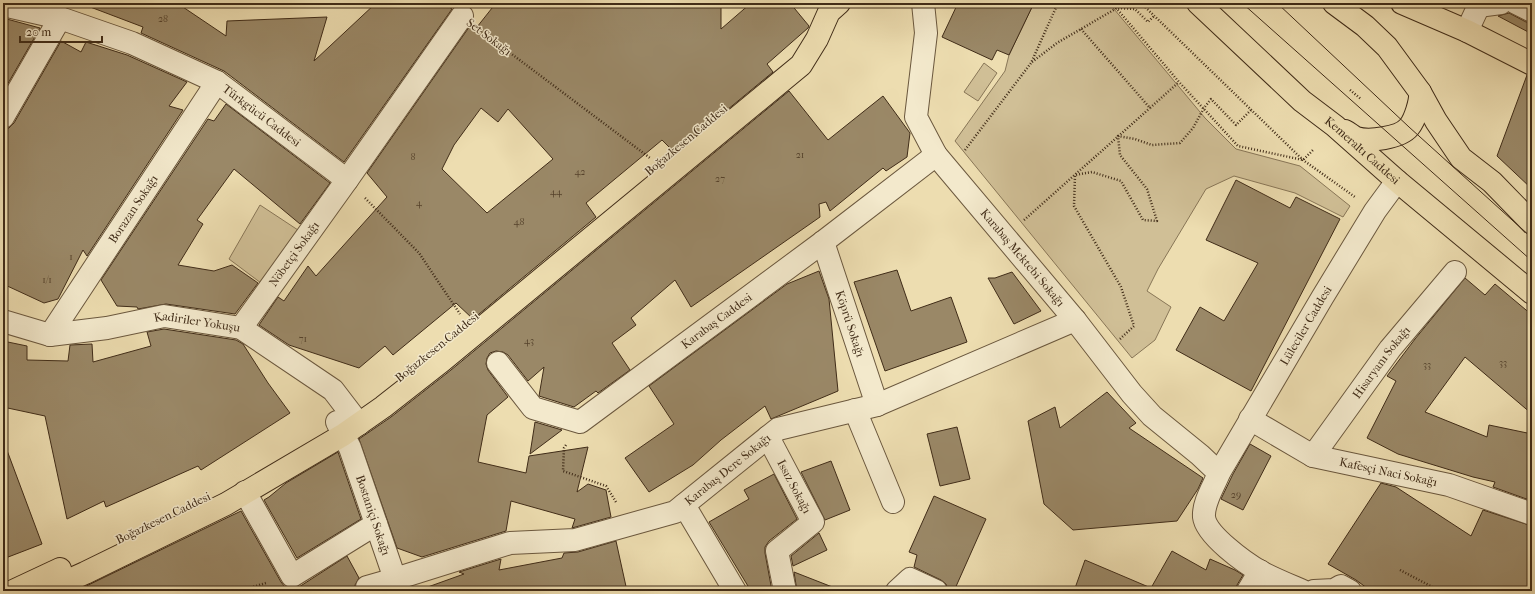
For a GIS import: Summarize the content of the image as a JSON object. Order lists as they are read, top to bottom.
{
  "streets": {
    "main road": ["Boğazkesen Caddesi", "Kemeraltı Caddesi"],
    "street": [
      "Set Sokağı",
      "Türkgücü Caddesi",
      "Borazan Sokağı",
      "Nöbetçi Sokağı",
      "Karabaş Mektebi Sokağı",
      "Karabaş Caddesi",
      "Köprü Sokağı",
      "Kadiriler Yokuşu",
      "Lüleciler Caddesi",
      "Hisaryanı Sokağı",
      "Karabaş Dere Sokağı",
      "Kafesçi Naci Sokağı",
      "Issız Sokağı",
      "Bostaniçi Sokağı"
    ]
  },
  "crossings": [
    ["Set Sokağı", "Türkgücü Caddesi"],
    ["Set Sokağı", "Boğazkesen Caddesi"],
    ["Set Sokağı", "Nöbetçi Sokağı"],
    ["Türkgücü Caddesi", "Borazan Sokağı"],
    ["Türkgücü Caddesi", "Nöbetçi Sokağı"],
    ["Boğazkesen Caddesi", "Kadiriler Yokuşu"],
    ["Boğazkesen Caddesi", "Bostaniçi Sokağı"],
    ["Kemeraltı Caddesi", "Lüleciler Caddesi"],
    ["Borazan Sokağı", "Kadiriler Yokuşu"],
    ["Nöbetçi Sokağı", "Kadiriler Yokuşu"],
    ["Karabaş Mektebi Sokağı", "Karabaş Caddesi"],
    ["Karabaş Mektebi Sokağı", "Lüleciler Caddesi"],
    ["Karabaş Mektebi Sokağı", "Karabaş Dere Sokağı"],
    ["Karabaş Caddesi", "Köprü Sokağı"],
    ["Köprü Sokağı", "Karabaş Dere Sokağı"],
    ["Kadiriler Yokuşu", "Bostaniçi Sokağı"],
    ["Lüleciler Caddesi", "Kafesçi Naci Sokağı"],
    ["Hisaryanı Sokağı", "Kafesçi Naci Sokağı"],
    ["Karabaş Dere Sokağı", "Issız Sokağı"],
    ["Karabaş Dere Sokağı", "Bostaniçi Sokağı"]
  ],
  "house_numbers": [
    "28",
    "21",
    "8",
    "42",
    "27",
    "44",
    "4",
    "48",
    "1",
    "1/1",
    "71",
    "43",
    "33",
    "33",
    "29"
  ],
  "scale_bar": "20 m"
}
